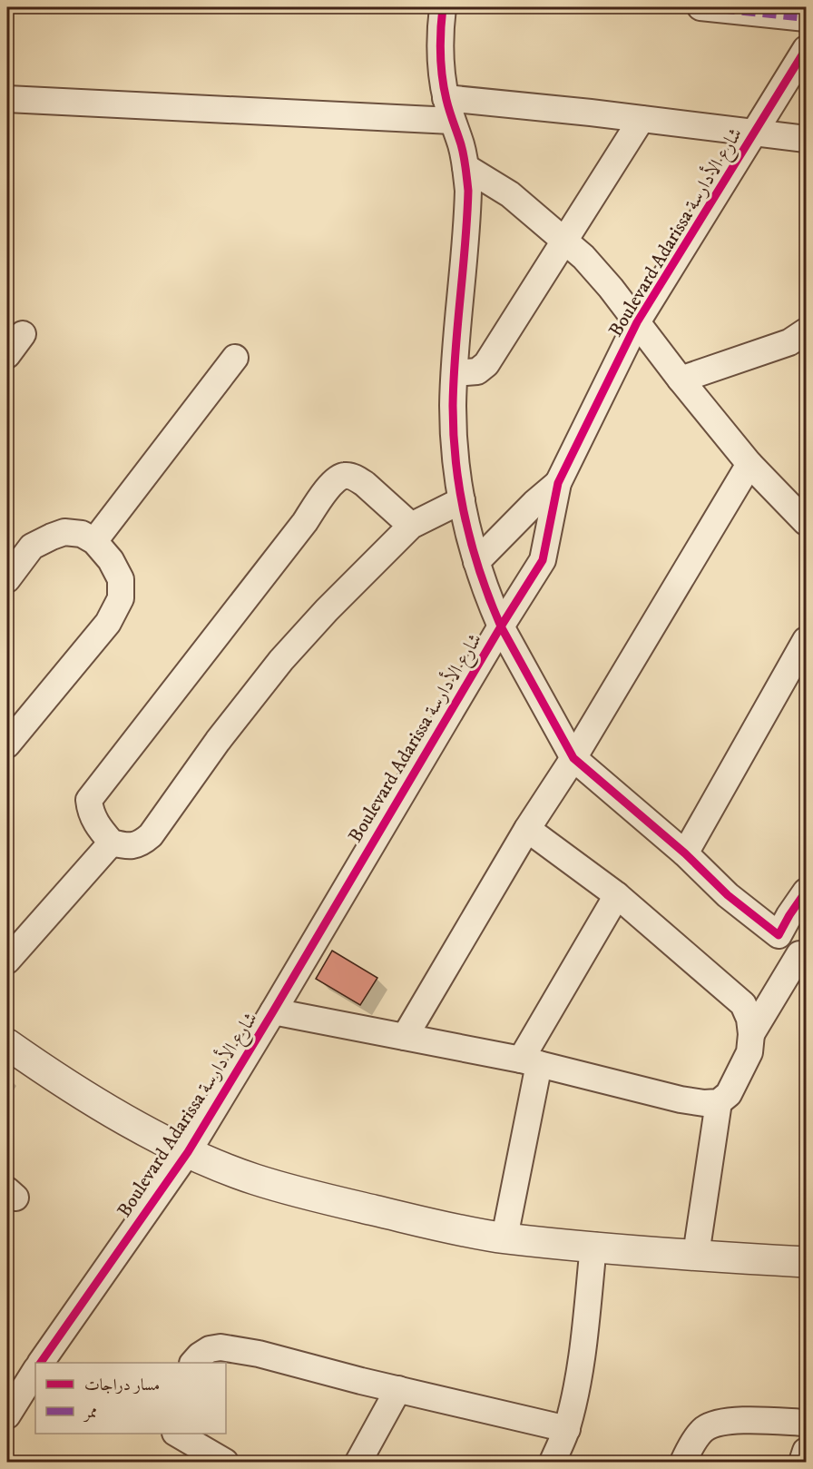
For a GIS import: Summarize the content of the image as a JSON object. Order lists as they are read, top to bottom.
{
  "streets": {
    "street": ["Boulevard Adarissa شارع الأدارسة"]
  },
  "legend": ["مسار دراجات", "ممر"]
}
